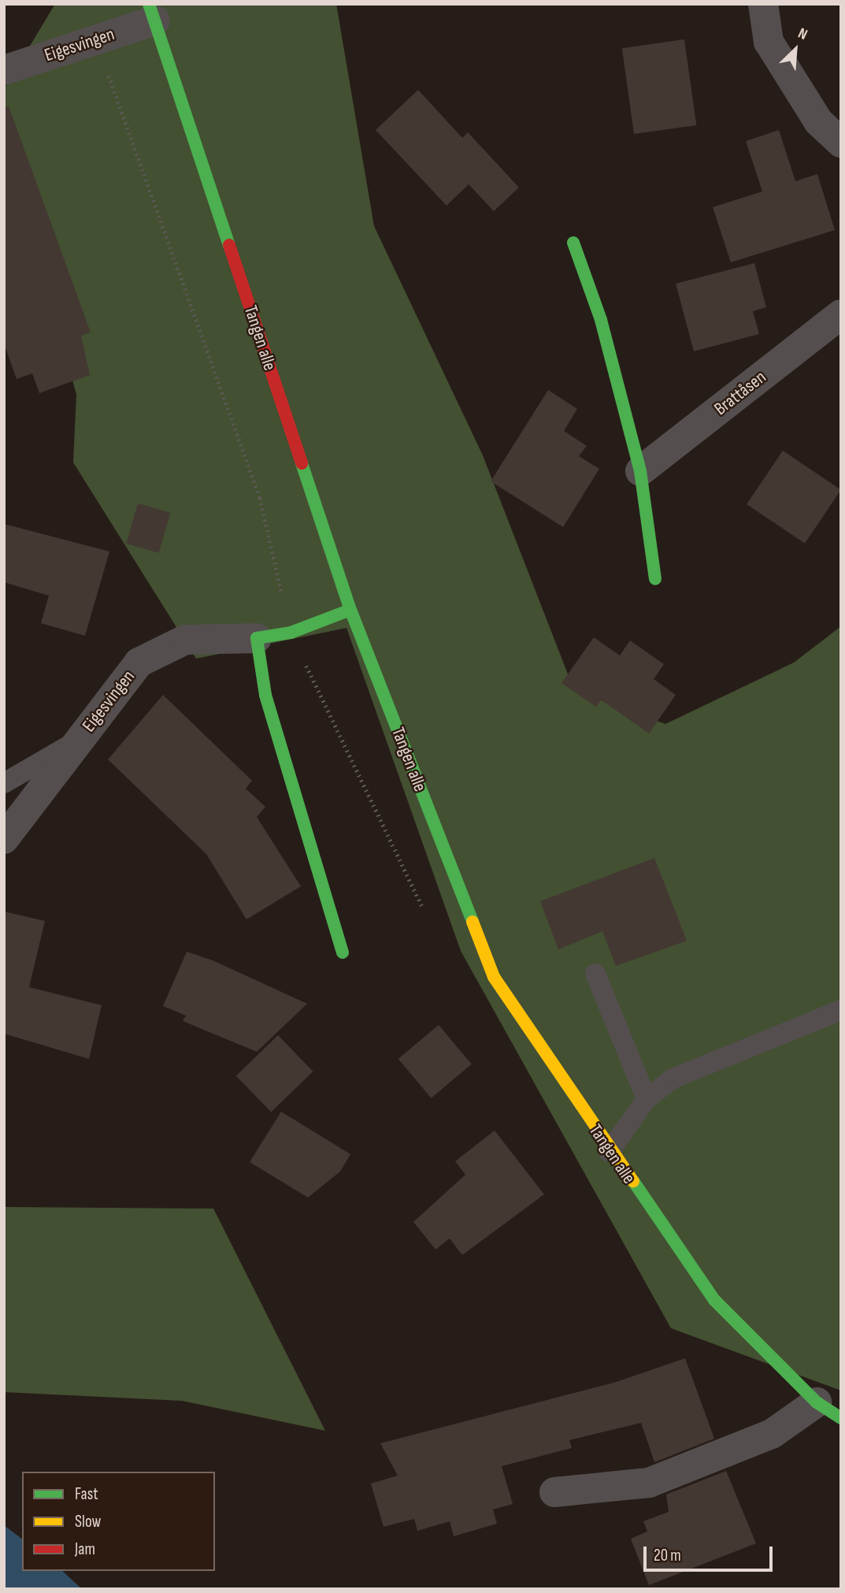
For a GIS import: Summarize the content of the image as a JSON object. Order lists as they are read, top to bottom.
{
  "streets": {
    "main road": ["Tangen alle"],
    "street": ["Eigesvingen", "Brattåsen"]
  },
  "crossings": [
    ["Eigesvingen", "Tangen alle"]
  ],
  "legend": ["Fast", "Slow", "Jam"],
  "scale_bar": "20 m",
  "north": "top right"
}
